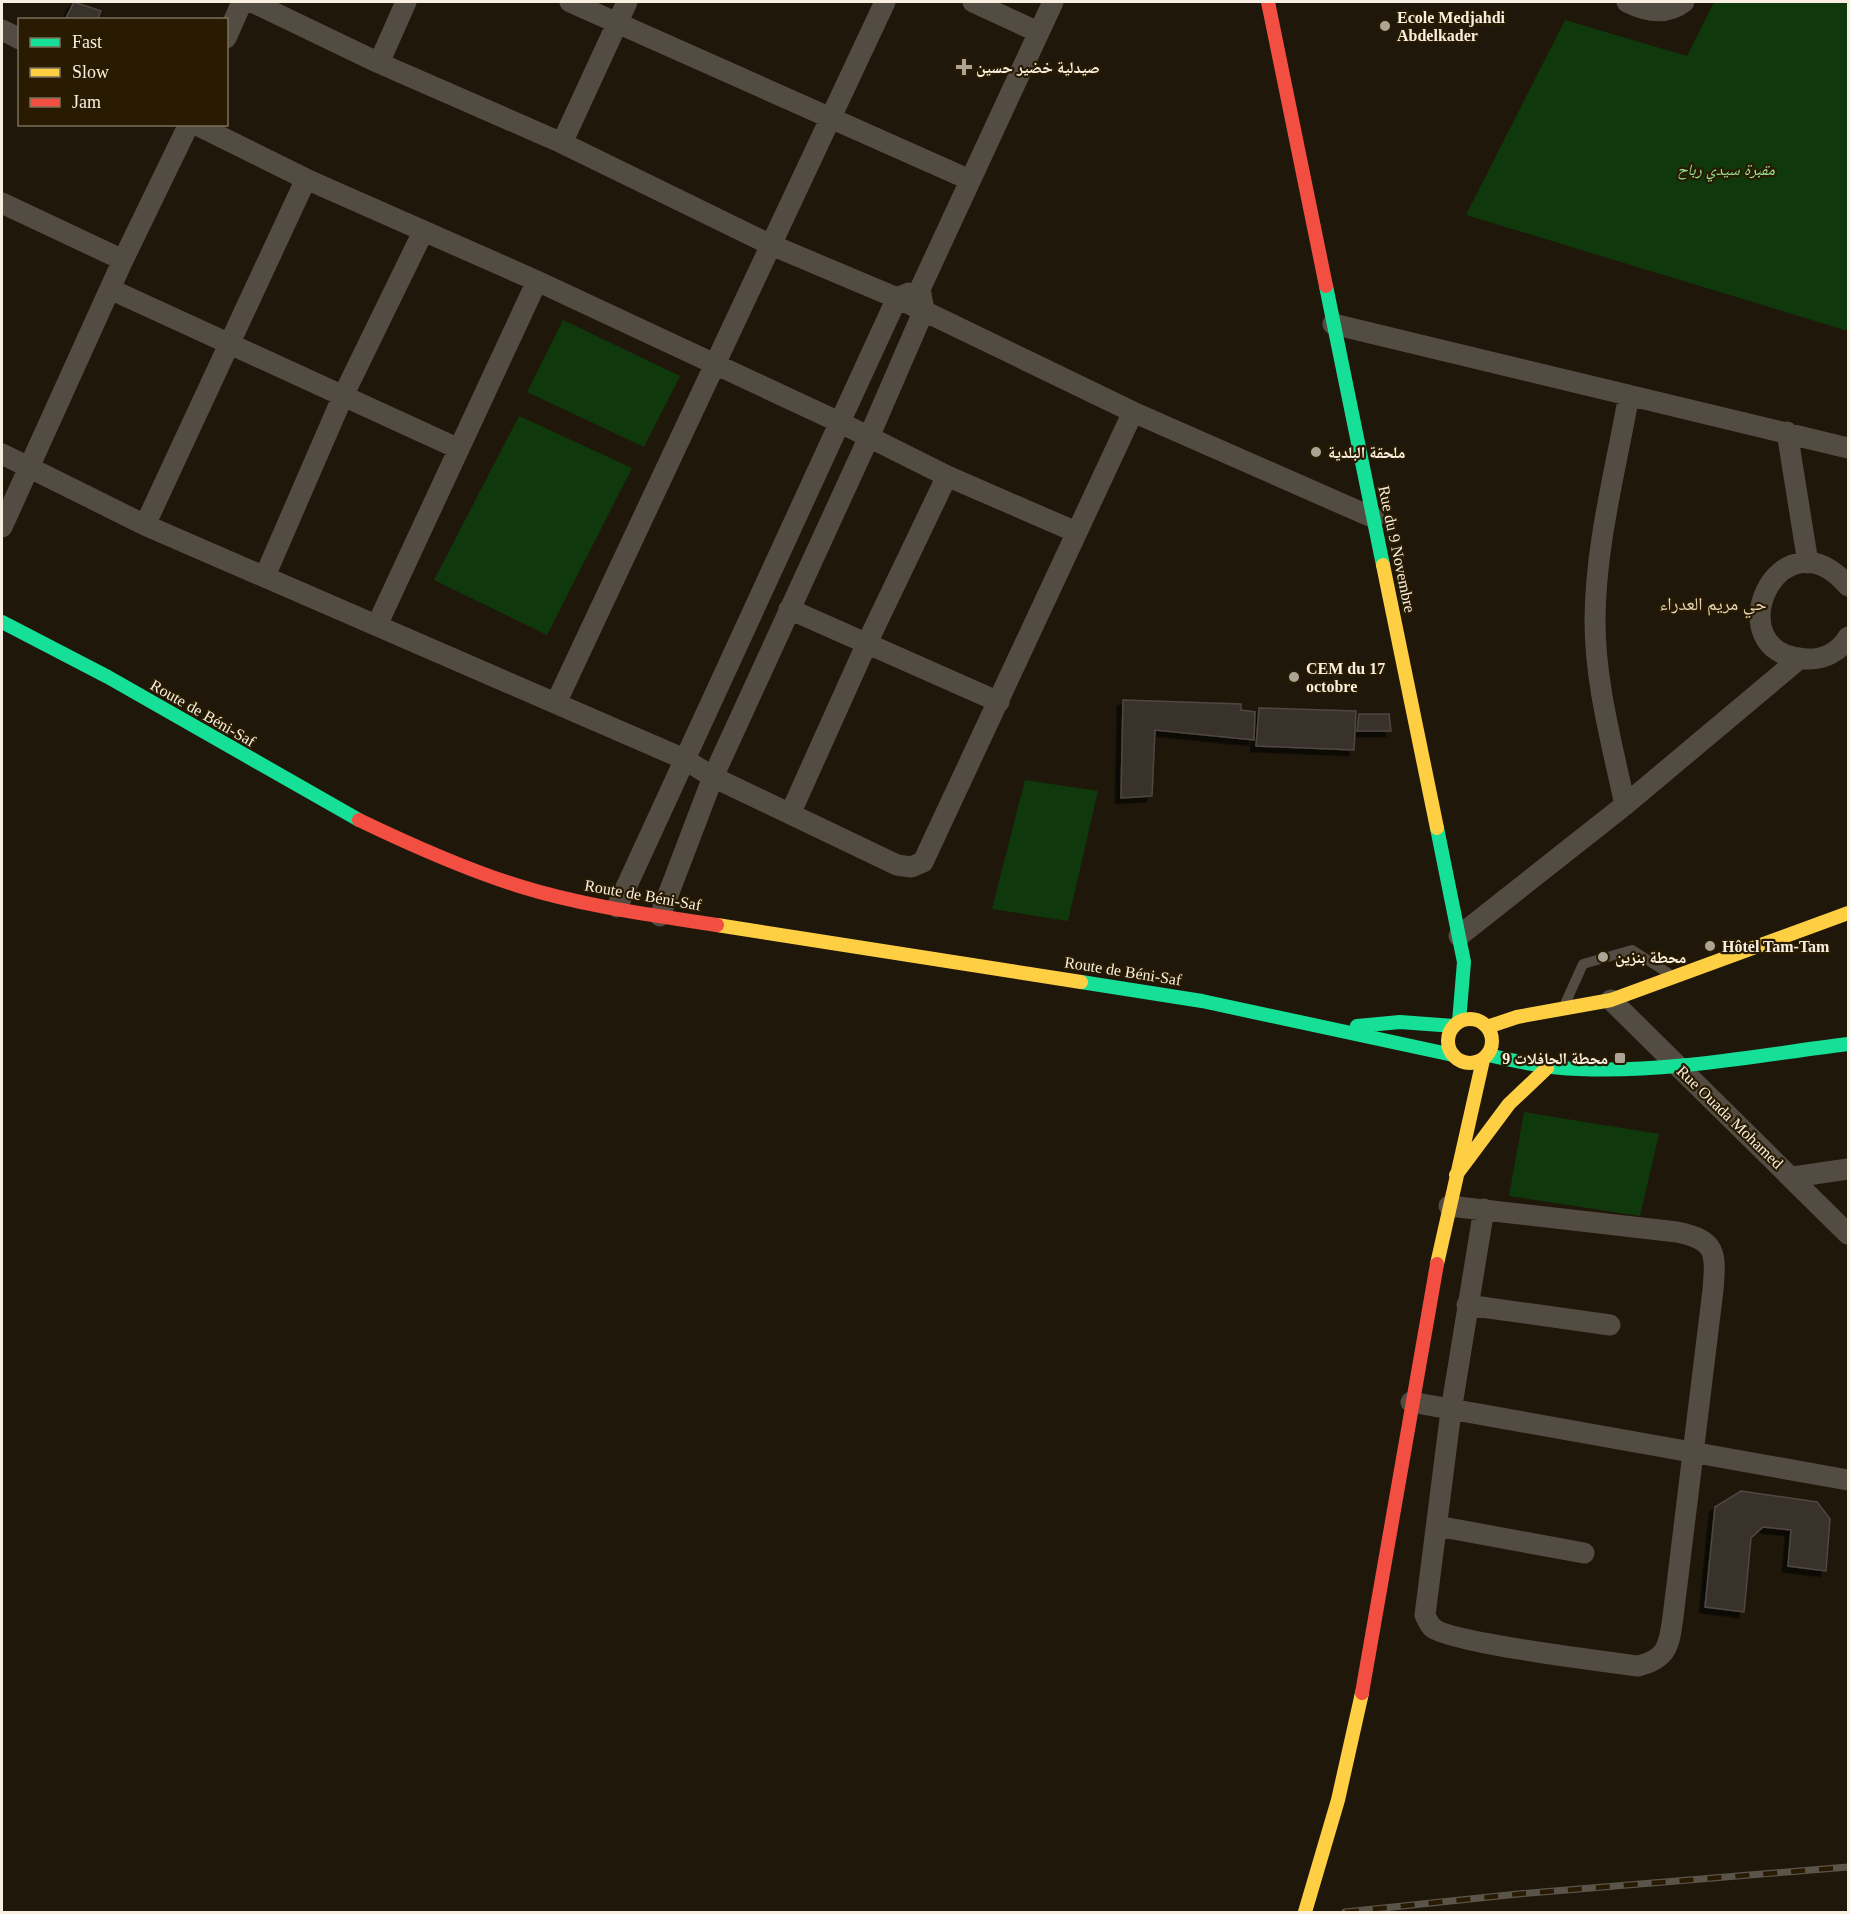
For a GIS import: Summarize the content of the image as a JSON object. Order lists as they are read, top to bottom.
{
  "streets": {
    "main road": ["Rue du 9 Novembre", "Route de Béni-Saf"],
    "street": ["Rue Ouada Mohamed"]
  },
  "districts": ["حي مريم العدراء"],
  "parks": ["مقبرة سيدي رباح"],
  "places": {
    "other": [
      "Ecole Medjahdi Abdelkader",
      "ملحقة البلدية",
      "CEM du 17 octobre",
      "Hôtel Tam-Tam",
      "محطة بنزين"
    ],
    "health": ["صيدلية خضير حسين"],
    "transit": ["محطة الحافلات 9"]
  },
  "legend": ["Fast", "Slow", "Jam"]
}
